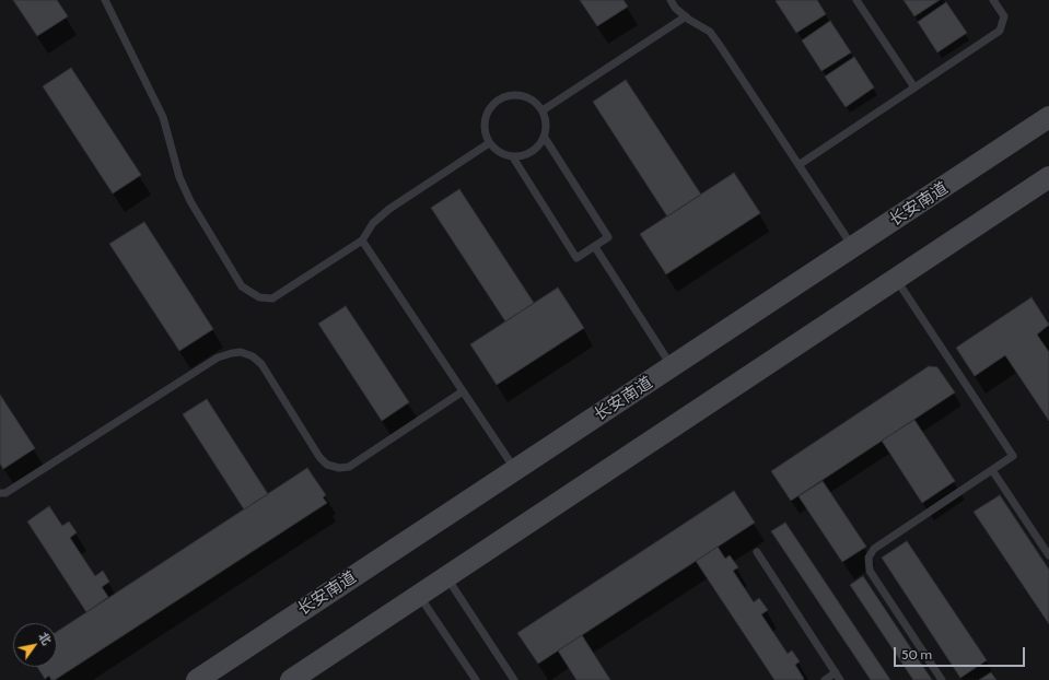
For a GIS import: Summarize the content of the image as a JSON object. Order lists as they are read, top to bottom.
{
  "streets": {
    "main road": ["长安南道"]
  },
  "scale_bar": "50 m",
  "north": "top right"
}
